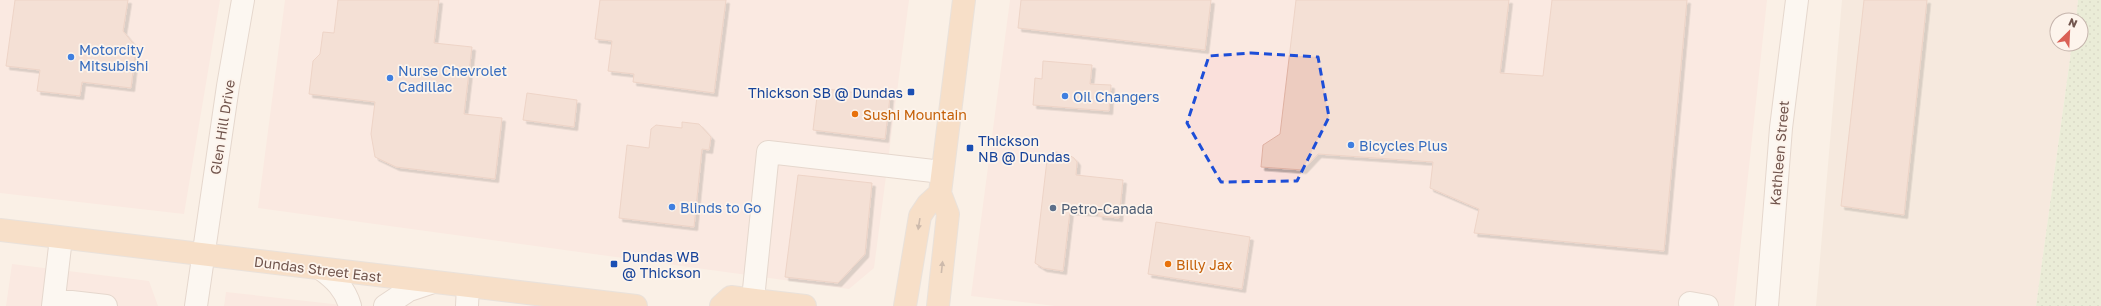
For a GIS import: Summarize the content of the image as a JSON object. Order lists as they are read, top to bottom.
{
  "streets": {
    "main road": ["Dundas Street East"],
    "street": ["Glen Hill Drive", "Kathleen Street"]
  },
  "crossings": [
    ["Glen Hill Drive", "Dundas Street East"]
  ],
  "places": {
    "other": [
      "Motorcity Mitsubishi",
      "Nurse Chevrolet Cadillac",
      "Oil Changers",
      "Sushi Mountain",
      "Bicycles Plus",
      "Blinds to Go",
      "Petro-Canada",
      "Billy Jax"
    ],
    "transit": ["Thickson SB @ Dundas", "Thickson NB @ Dundas", "Dundas WB @ Thickson"]
  },
  "north": "top right"
}
